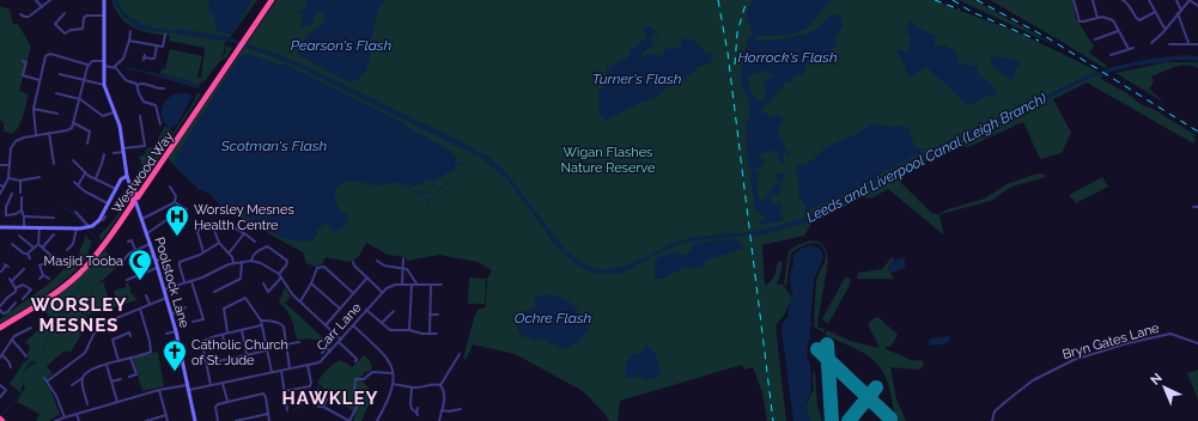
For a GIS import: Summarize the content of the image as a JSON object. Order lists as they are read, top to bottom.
{
  "streets": {
    "highway": ["Westwood Way"],
    "main road": ["Poolstock Lane"],
    "street": ["Carr Lane", "Bryn Gates Lane"]
  },
  "crossings": [
    ["Poolstock Lane", "Carr Lane"]
  ],
  "districts": ["WORSLEY MESNES", "HAWKLEY"],
  "water": [
    "Pearson's Flash",
    "Horrock's Flash",
    "Turner's Flash",
    "Scotman's Flash",
    "Leeds and Liverpool Canal (Leigh Branch)",
    "Ochre Flash"
  ],
  "parks": ["Wigan Flashes Nature Reserve"],
  "places": {
    "hospital": ["Worsley Mesnes Health Centre"],
    "mosque": ["Masjid Tooba"],
    "church": ["Catholic Church of St. Jude"]
  },
  "north": "top left"
}
